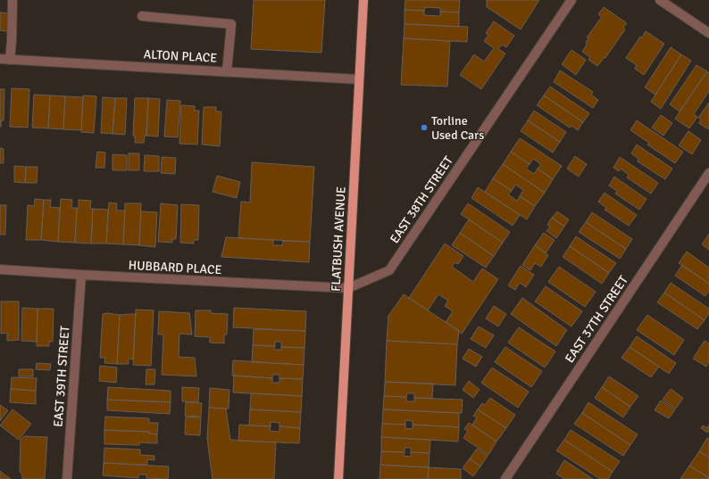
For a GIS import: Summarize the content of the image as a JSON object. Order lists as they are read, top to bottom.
{
  "streets": {
    "main road": ["FLATBUSH AVENUE"],
    "street": [
      "ALTON PLACE",
      "EAST 38TH STREET",
      "HUBBARD PLACE",
      "EAST 37TH STREET",
      "EAST 39TH STREET"
    ]
  },
  "crossings": [
    ["ALTON PLACE", "FLATBUSH AVENUE"],
    ["EAST 38TH STREET", "FLATBUSH AVENUE"],
    ["EAST 38TH STREET", "HUBBARD PLACE"],
    ["FLATBUSH AVENUE", "HUBBARD PLACE"],
    ["HUBBARD PLACE", "EAST 39TH STREET"]
  ],
  "places": ["Torline Used Cars"]
}
